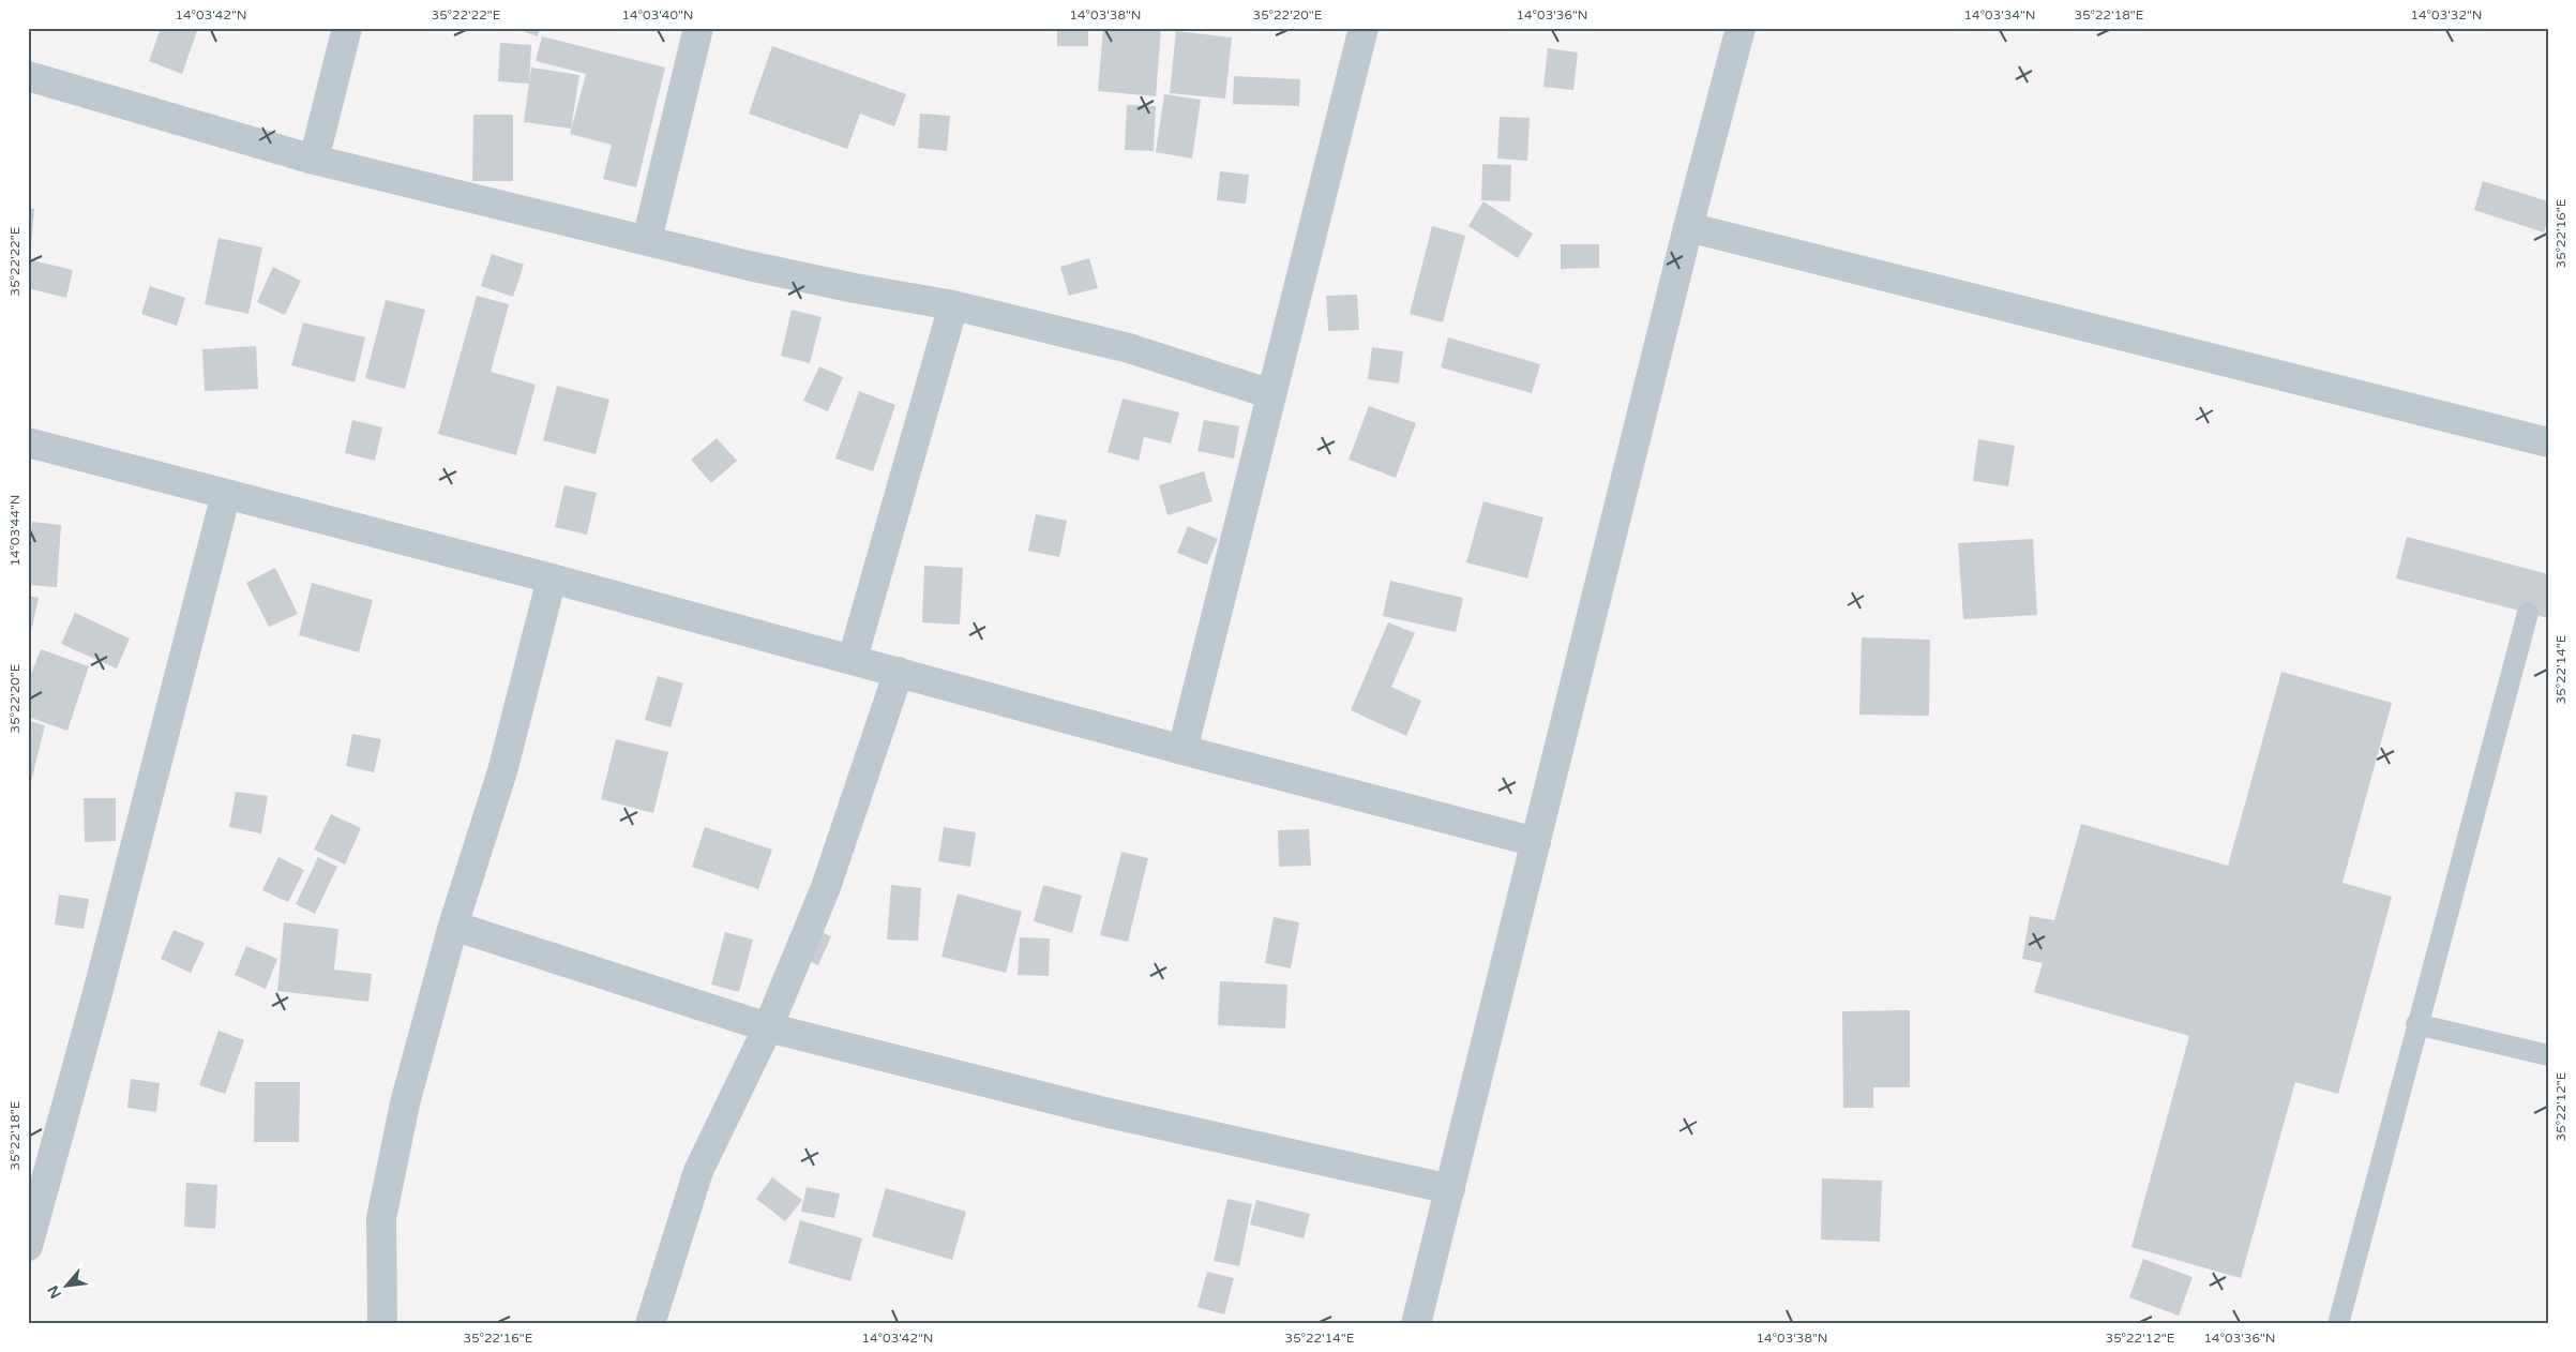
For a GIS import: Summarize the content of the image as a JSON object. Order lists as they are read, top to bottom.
{
  "north": "bottom left",
  "coordinates": [
    "14°03'42\"N",
    "35°22'22\"E",
    "14°03'40\"N",
    "14°03'38\"N",
    "35°22'20\"E",
    "14°03'36\"N",
    "14°03'34\"N",
    "35°22'18\"E",
    "14°03'32\"N",
    "35°22'16\"E",
    "14°03'44\"N",
    "35°22'14\"E",
    "35°22'12\"E"
  ]
}
